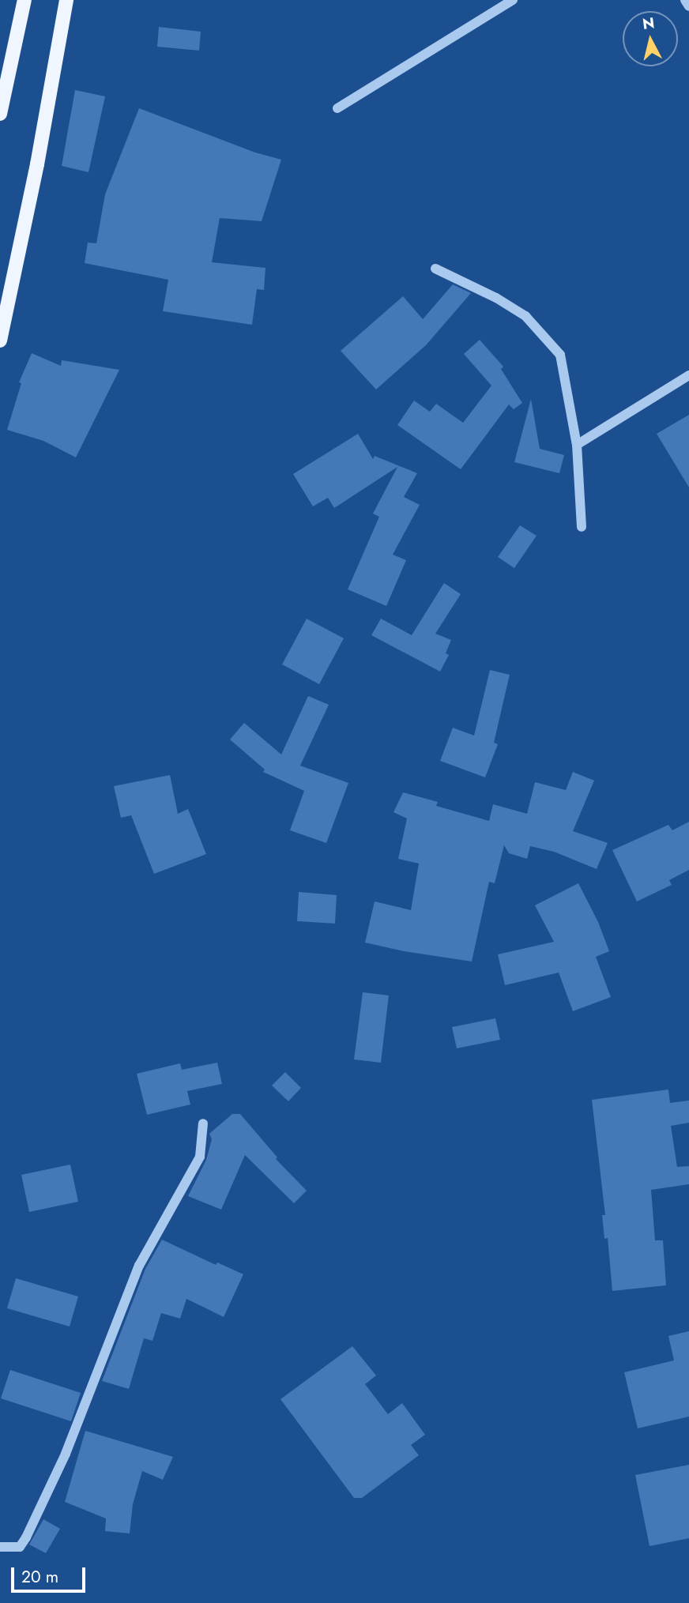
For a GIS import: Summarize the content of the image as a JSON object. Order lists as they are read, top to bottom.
{
  "scale_bar": "20 m",
  "north": "top"
}
